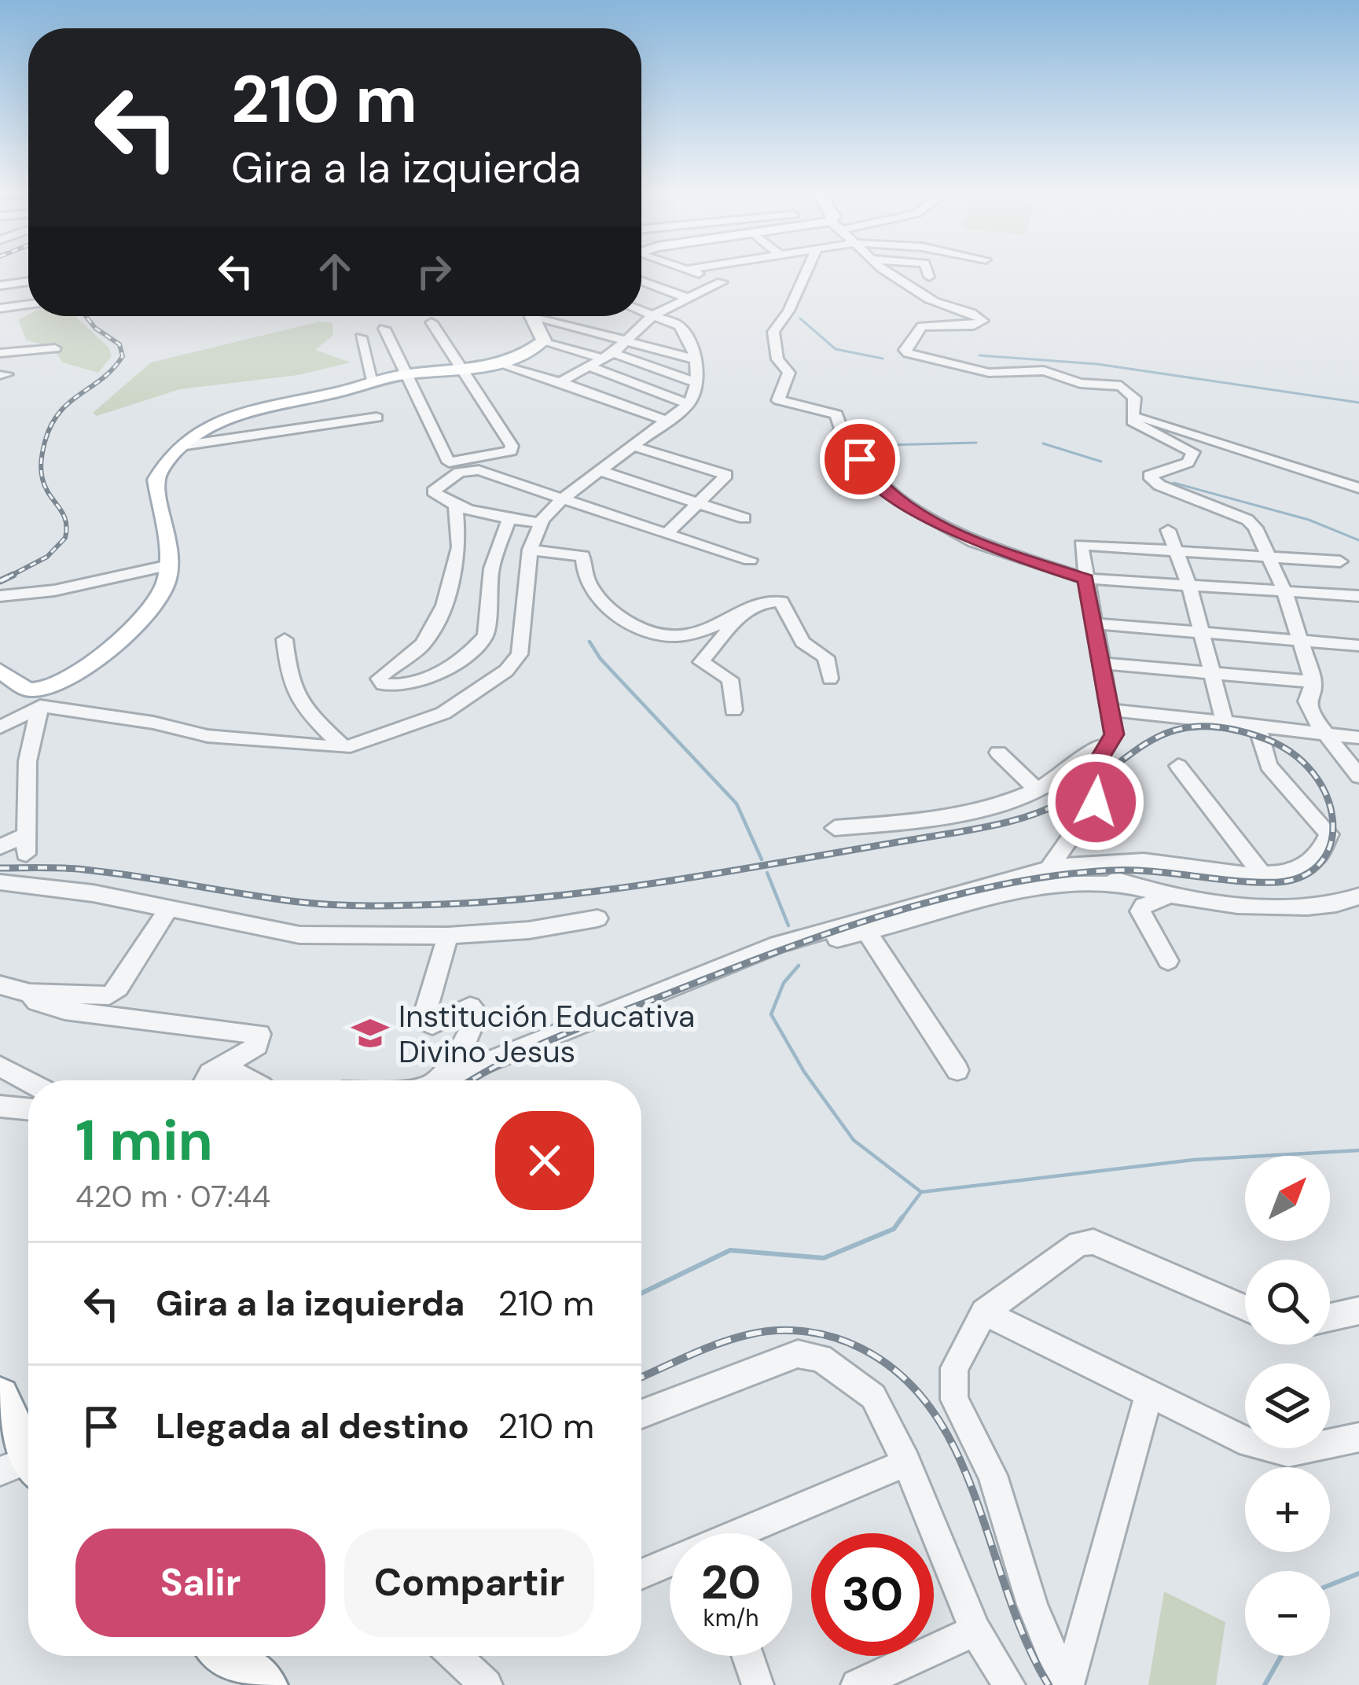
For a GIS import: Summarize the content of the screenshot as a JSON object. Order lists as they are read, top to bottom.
{
  "places": {
    "school or university": ["Institución Educativa Divino Jesus"]
  },
  "north": "top right",
  "page": {
    "turn": ["210 m", "Gira a la izquierda"],
    "heading": ["1 min", "420 m · 07:44"],
    "map_buttons": ["+", "−"],
    "list": [
      {
        "name": "Gira a la izquierda",
        "value": "210 m"
      },
      {
        "name": "Llegada al destino",
        "value": "210 m"
      }
    ],
    "buttons": ["Salir", "Compartir"],
    "speed": "20 km/h",
    "limit": "30"
  }
}
